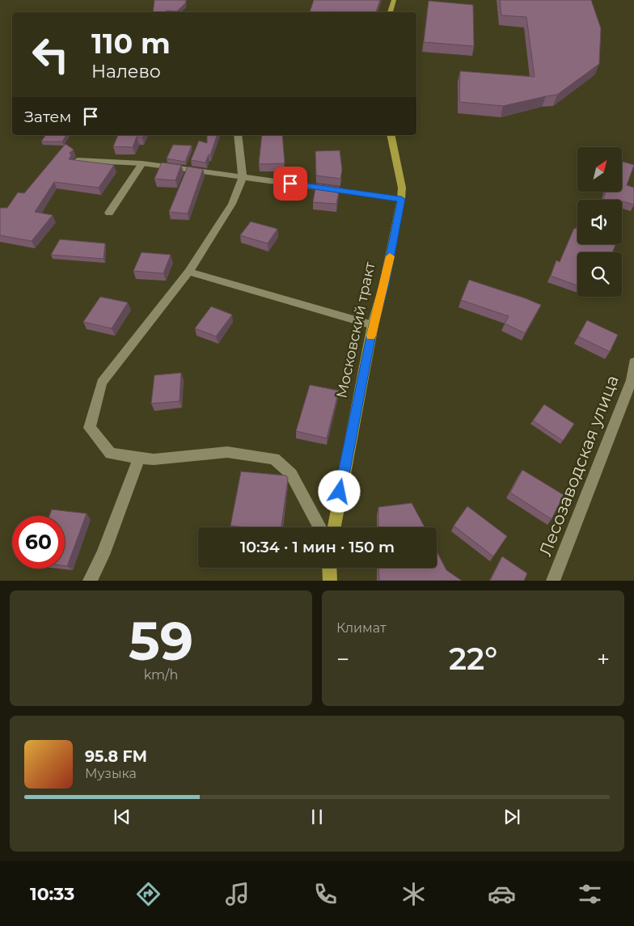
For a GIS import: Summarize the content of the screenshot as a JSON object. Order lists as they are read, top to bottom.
{
  "streets": {
    "main road": ["Московский тракт"],
    "street": ["Лесозаводская улица"]
  },
  "north": "top right",
  "page": {
    "turn": ["110 m", "Налево"],
    "then": "Затем",
    "limit": "60",
    "trip": "10:34 · 1 мин · 150 m",
    "tile": [
      ["59", "km/h"],
      "Климат"
    ],
    "heat": ["−", "22°", "+"],
    "song": ["95.8 FM", "Музыка"],
    "tabs": "10:33"
  }
}
